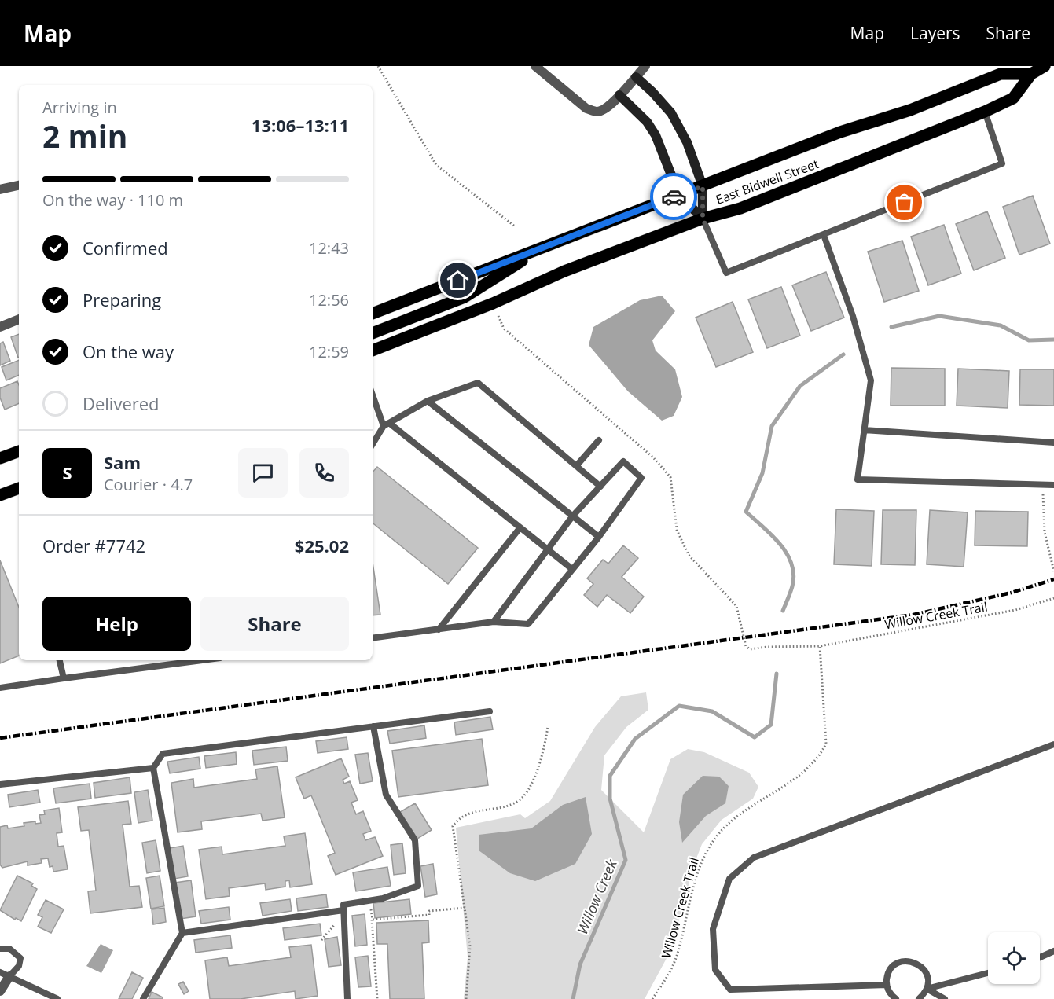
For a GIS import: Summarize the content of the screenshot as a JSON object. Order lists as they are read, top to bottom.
{
  "streets": {
    "main road": ["East Bidwell Street"],
    "path": ["Willow Creek Trail"]
  },
  "water": ["Willow Creek"],
  "page": {
    "header": "Map",
    "nav": ["Map", "Layers", "Share"],
    "heading": ["2 min", "Arriving in", "13:06–13:11"],
    "panel": [
      "Sam",
      "Courier · 4.7",
      "Order #7742",
      "$25.02"
    ],
    "bar": "On the way · 110 m",
    "list": [
      ["Confirmed", "12:43"],
      ["Preparing", "12:56"],
      ["On the way", "12:59"],
      "Delivered"
    ],
    "round": "S",
    "buttons": ["Help", "Share"]
  }
}
